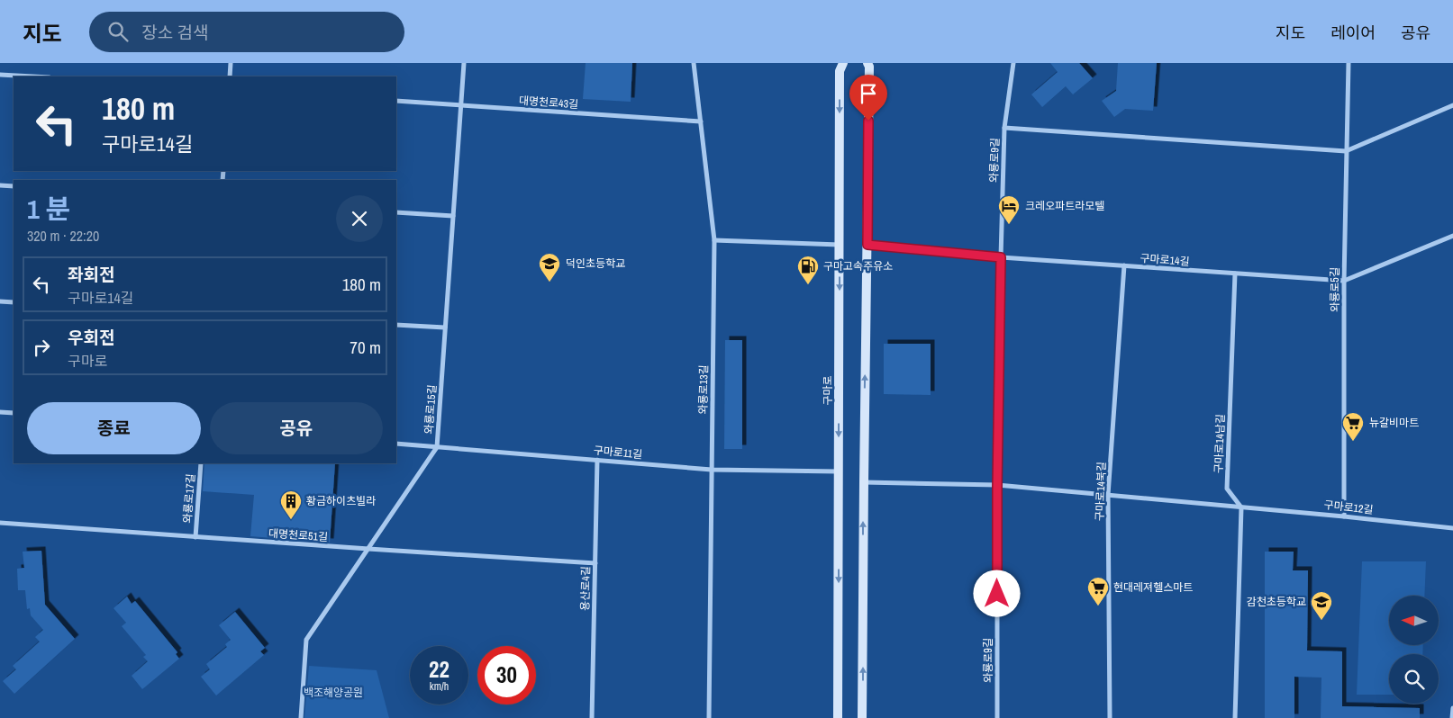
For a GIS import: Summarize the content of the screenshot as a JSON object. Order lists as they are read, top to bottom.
{
  "streets": {
    "main road": ["구마로"],
    "street": [
      "대명천로43길",
      "와룡로9길",
      "구마로14길",
      "와룡로5길",
      "와룡로13길",
      "와룡로15길",
      "구마로14남길",
      "구마로11길",
      "구마로14북길",
      "와룡로17길",
      "구마로12길",
      "대명천로51길",
      "용산로4길"
    ]
  },
  "crossings": [
    ["대명천로43길", "와룡로13길"],
    ["대명천로43길", "와룡로15길"],
    ["와룡로9길", "구마로14길"],
    ["와룡로9길", "구마로12길"],
    ["구마로14길", "와룡로5길"],
    ["구마로14길", "구마로14남길"],
    ["구마로14길", "구마로14북길"],
    ["와룡로5길", "구마로12길"],
    ["와룡로13길", "구마로11길"],
    ["구마로", "구마로11길"],
    ["와룡로15길", "구마로11길"],
    ["와룡로15길", "대명천로51길"],
    ["구마로14남길", "구마로12길"],
    ["구마로11길", "용산로4길"],
    ["구마로14북길", "구마로12길"],
    ["와룡로17길", "대명천로51길"],
    ["대명천로51길", "용산로4길"]
  ],
  "parks": ["백조해양공원"],
  "places": {
    "hotel": ["크레오파트라모텔"],
    "school or university": ["덕인초등학교", "감천초등학교"],
    "fuel station": ["구마고속주유소"],
    "supermarket": ["뉴갈비마트", "현대레져헬스마트"],
    "building": ["황금하이츠빌라"]
  },
  "north": "left",
  "page": {
    "header": "지도",
    "search": "장소 검색",
    "nav": ["지도", "레이어", "공유"],
    "turn": ["180 m", "구마로14길"],
    "heading": ["1 분", "320 m · 22:20"],
    "list": [
      {
        "name": "좌회전",
        "note": "구마로14길",
        "value": "180 m"
      },
      {
        "name": "우회전",
        "note": "구마로",
        "value": "70 m"
      }
    ],
    "buttons": ["종료", "공유"],
    "speed": "22 km/h",
    "limit": "30"
  }
}
